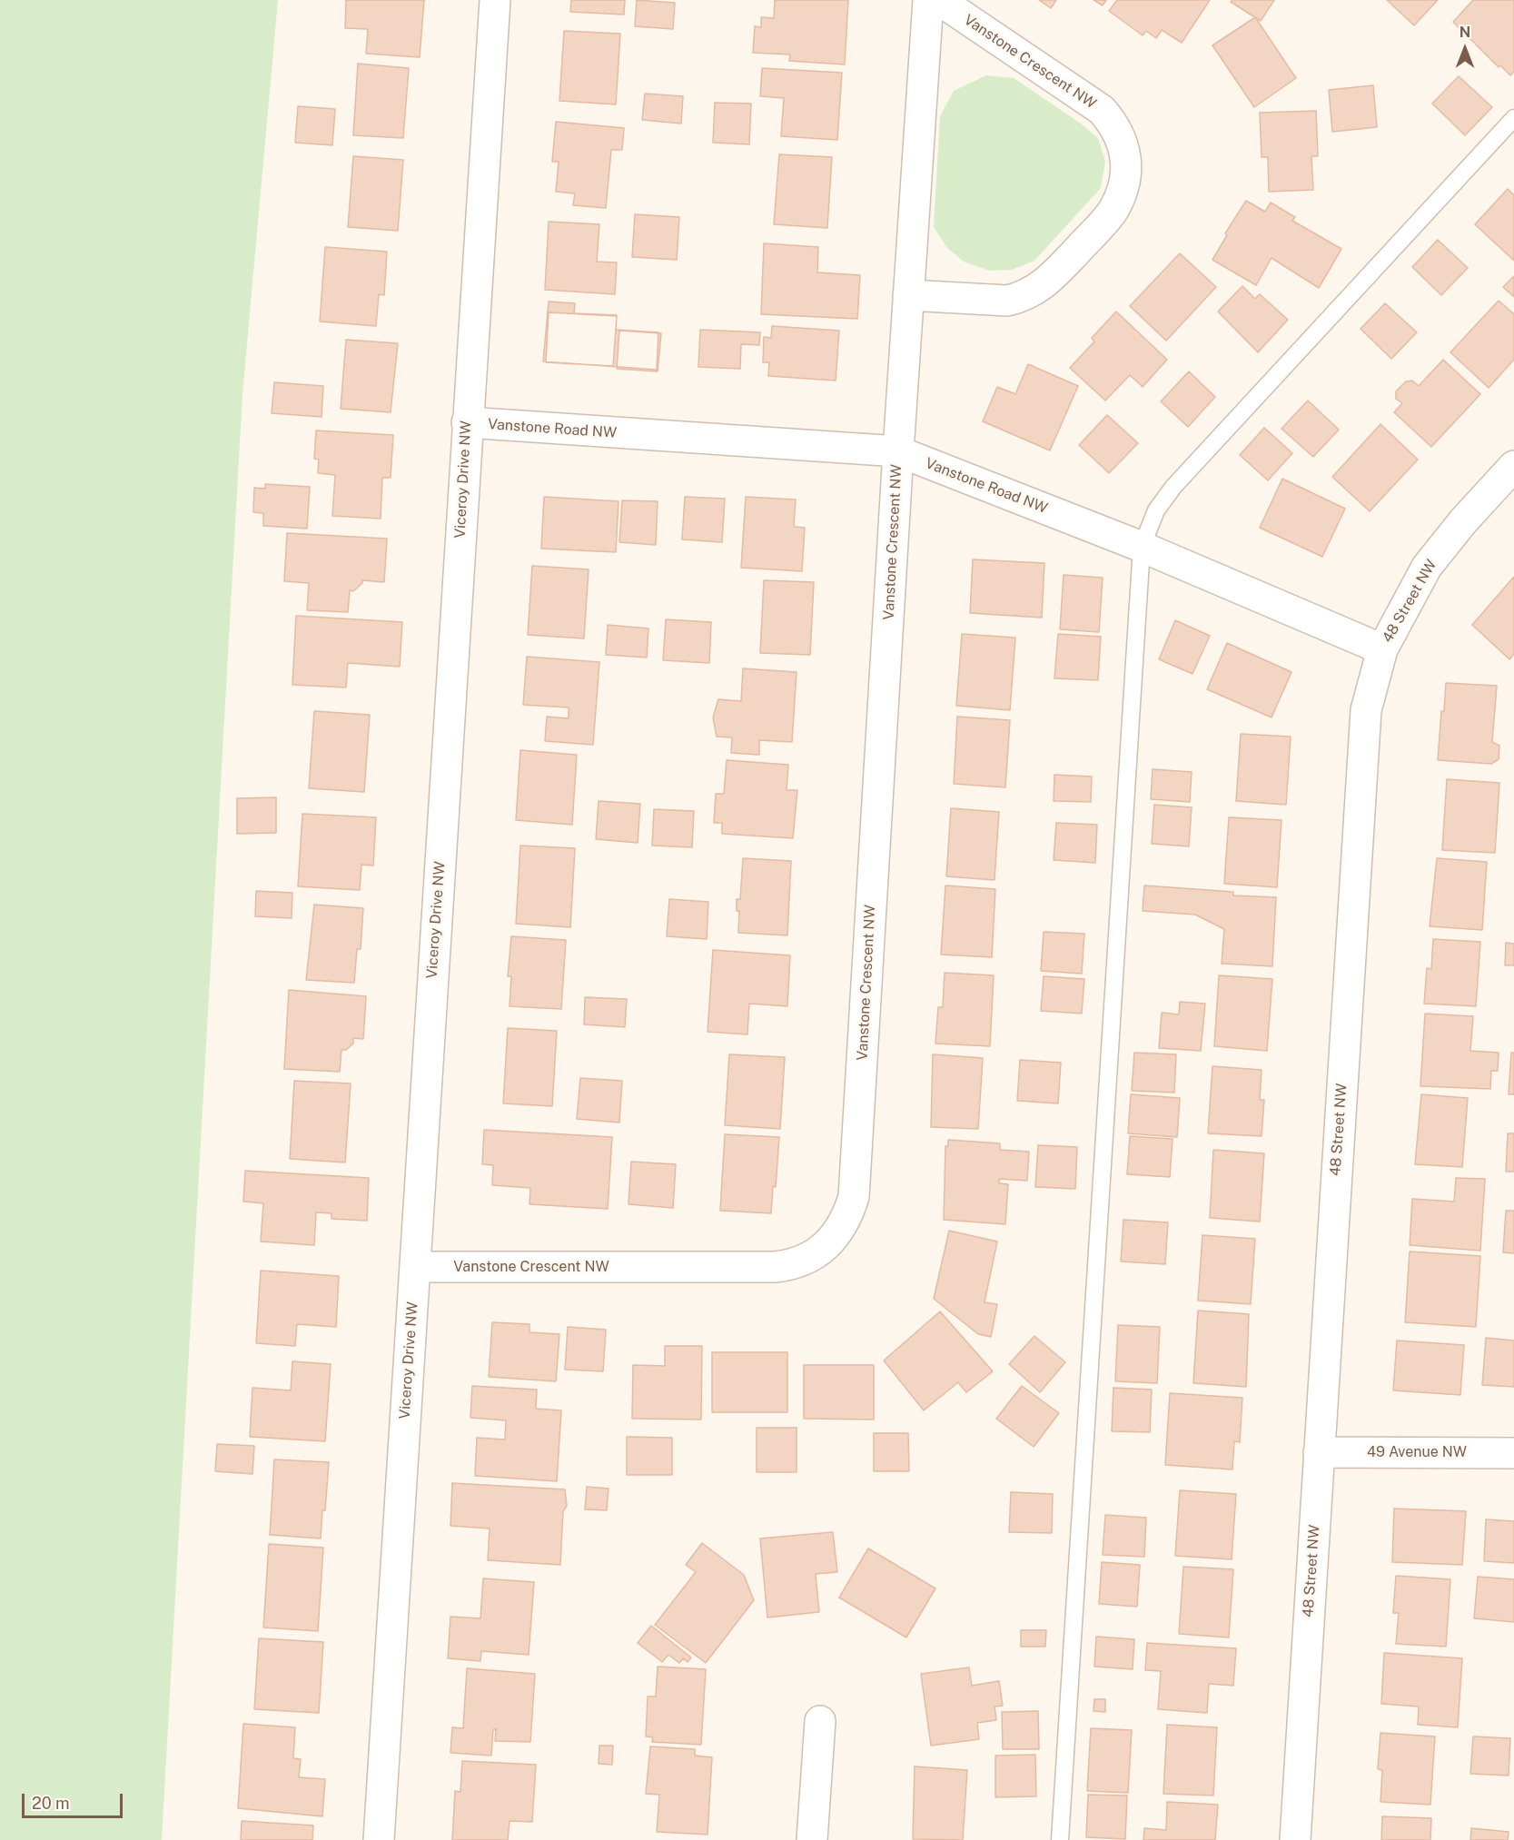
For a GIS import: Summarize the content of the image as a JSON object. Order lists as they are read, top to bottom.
{
  "streets": {
    "street": [
      "Vanstone Crescent NW",
      "Vanstone Road NW",
      "Viceroy Drive NW",
      "48 Street NW",
      "49 Avenue NW"
    ]
  },
  "crossings": [
    ["Vanstone Crescent NW", "Vanstone Road NW"],
    ["Vanstone Crescent NW", "Viceroy Drive NW"],
    ["Vanstone Road NW", "Viceroy Drive NW"],
    ["Vanstone Road NW", "48 Street NW"],
    ["48 Street NW", "49 Avenue NW"]
  ],
  "scale_bar": "20 m",
  "north": "top"
}
